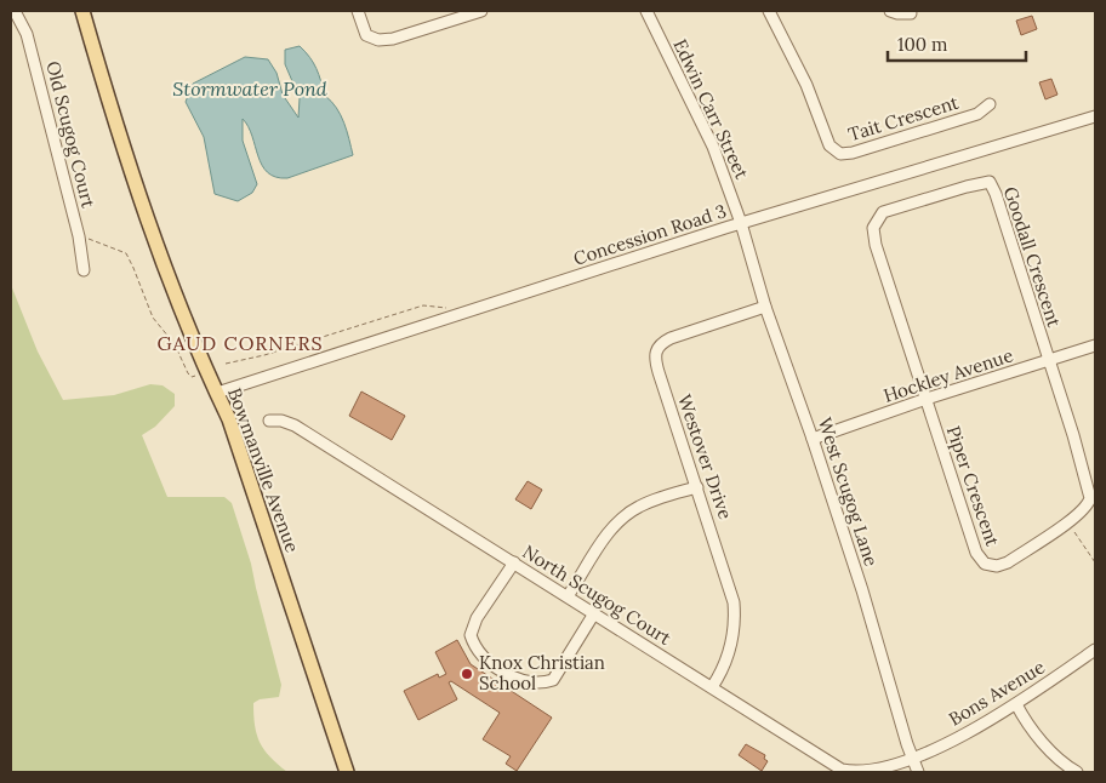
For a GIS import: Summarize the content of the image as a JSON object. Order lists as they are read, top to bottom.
{
  "streets": {
    "main road": ["Bowmanville Avenue"],
    "street": [
      "Edwin Carr Street",
      "Tait Crescent",
      "Old Scugog Court",
      "Concession Road 3",
      "Goodall Crescent",
      "Hockley Avenue",
      "Westover Drive",
      "Piper Crescent",
      "West Scugog Lane",
      "North Scugog Court",
      "Bons Avenue"
    ]
  },
  "crossings": [
    ["Edwin Carr Street", "Concession Road 3"],
    ["Edwin Carr Street", "West Scugog Lane"],
    ["Concession Road 3", "Bowmanville Avenue"],
    ["Concession Road 3", "West Scugog Lane"],
    ["Goodall Crescent", "Hockley Avenue"],
    ["Goodall Crescent", "Piper Crescent"],
    ["Hockley Avenue", "Piper Crescent"],
    ["Hockley Avenue", "West Scugog Lane"],
    ["Westover Drive", "West Scugog Lane"],
    ["Westover Drive", "North Scugog Court"],
    ["West Scugog Lane", "North Scugog Court"],
    ["West Scugog Lane", "Bons Avenue"],
    ["North Scugog Court", "Bons Avenue"]
  ],
  "districts": ["GAUD CORNERS"],
  "water": ["Stormwater Pond"],
  "places": ["Knox Christian School"],
  "scale_bar": "100 m"
}
